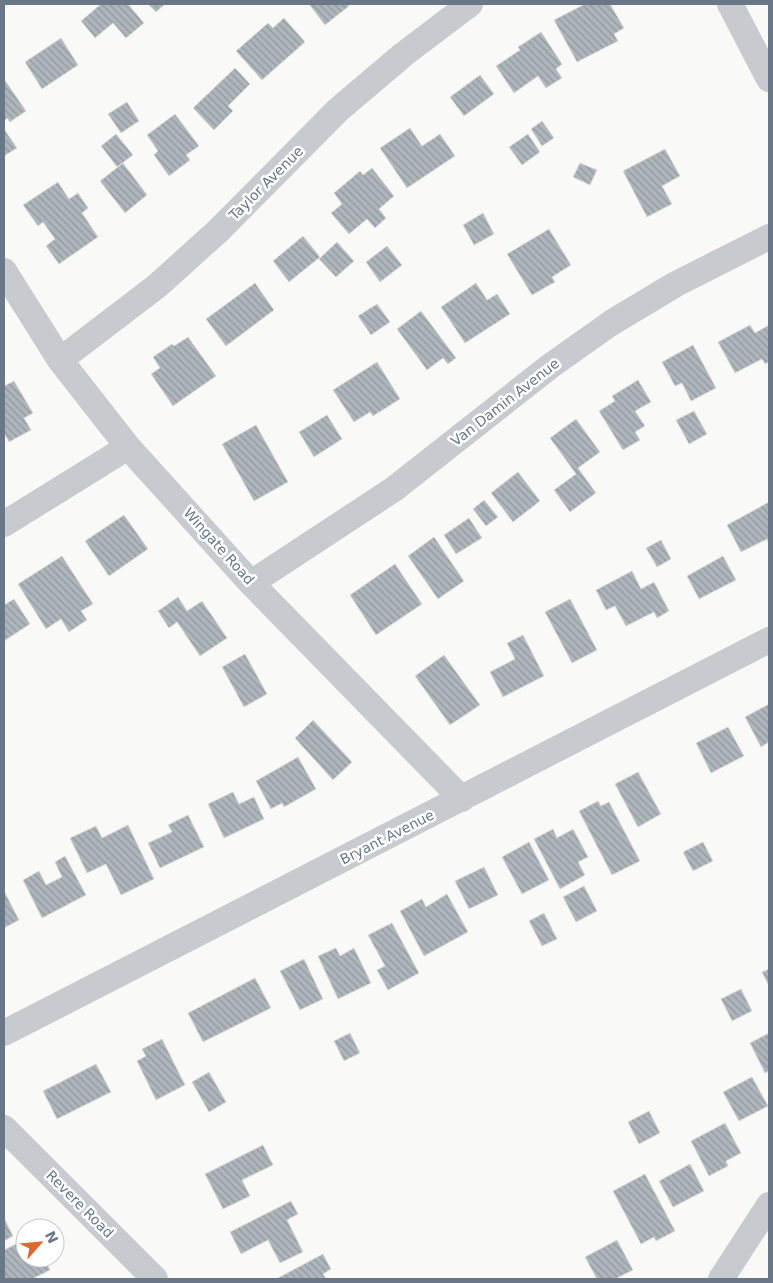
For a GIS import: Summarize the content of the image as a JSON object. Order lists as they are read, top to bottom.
{
  "streets": {
    "street": [
      "Taylor Avenue",
      "Van Damin Avenue",
      "Wingate Road",
      "Bryant Avenue",
      "Revere Road"
    ]
  },
  "crossings": [
    ["Taylor Avenue", "Wingate Road"],
    ["Van Damin Avenue", "Wingate Road"],
    ["Wingate Road", "Bryant Avenue"]
  ],
  "north": "top right"
}
